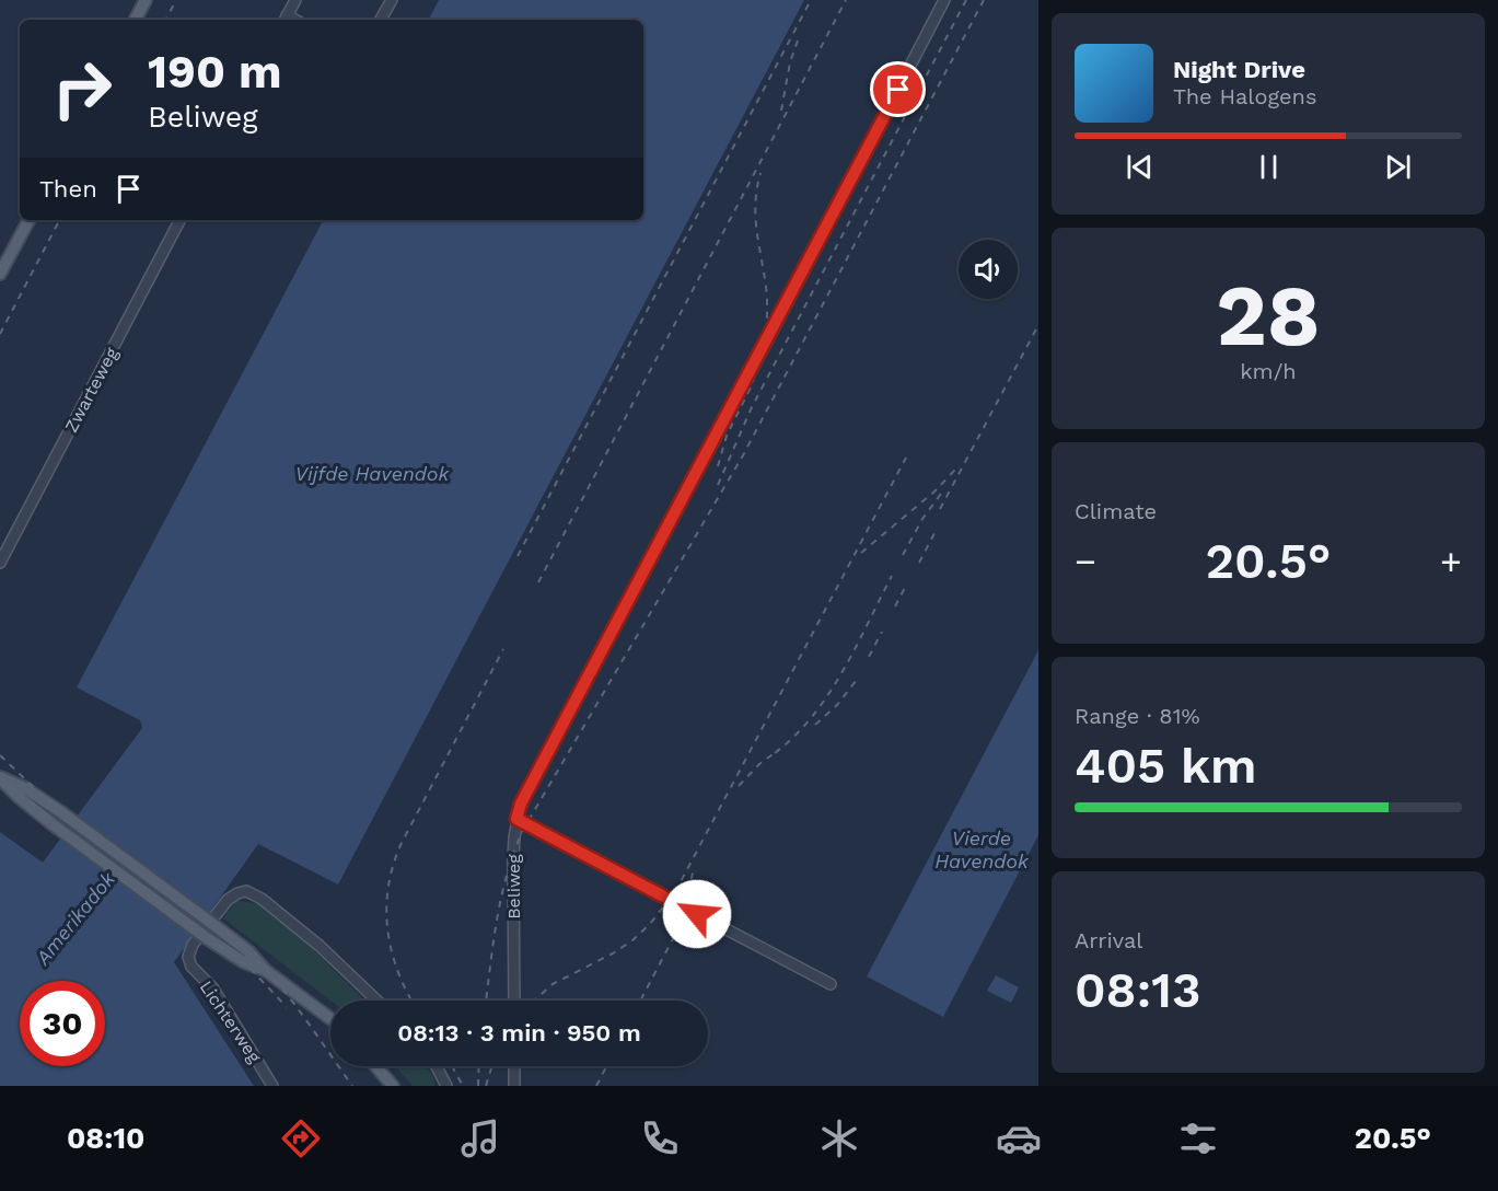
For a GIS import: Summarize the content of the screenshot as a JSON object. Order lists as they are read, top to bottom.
{
  "streets": {
    "street": ["Zwarteweg", "Beliweg", "Lichterweg"]
  },
  "water": ["Vijfde Havendok", "Vierde Havendok", "Amerikadok"],
  "page": {
    "turn": ["190 m", "Beliweg"],
    "song": ["Night Drive", "The Halogens"],
    "then": "Then",
    "tile": [
      ["28", "km/h"],
      "Climate",
      ["Range · 81%", "405 km"],
      ["Arrival", "08:13"]
    ],
    "heat": ["−", "20.5°", "+"],
    "limit": "30",
    "trip": "08:13 · 3 min · 950 m",
    "tabs": ["08:10", "20.5°"]
  }
}
